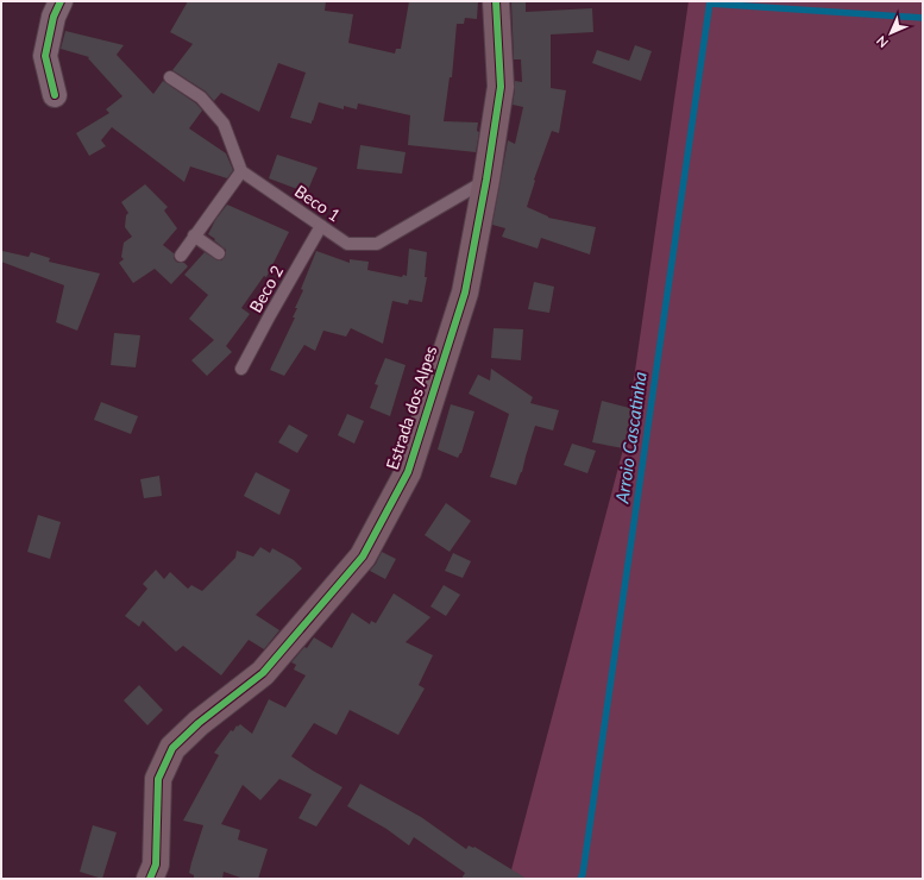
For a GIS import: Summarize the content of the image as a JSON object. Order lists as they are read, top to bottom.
{
  "streets": {
    "street": ["Estrada dos Alpes"],
    "lane": ["Beco 1", "Beco 2"]
  },
  "crossings": [
    ["Beco 1", "Beco 2"],
    ["Beco 1", "Estrada dos Alpes"]
  ],
  "water": ["Arroio Cascatinha"],
  "north": "bottom left"
}
